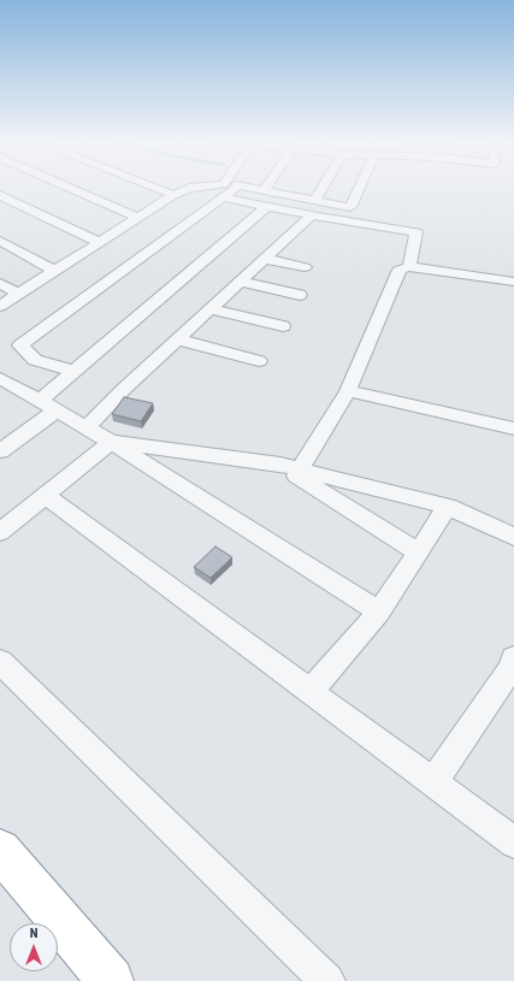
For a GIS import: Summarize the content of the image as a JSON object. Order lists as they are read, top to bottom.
{
  "north": "top"
}
